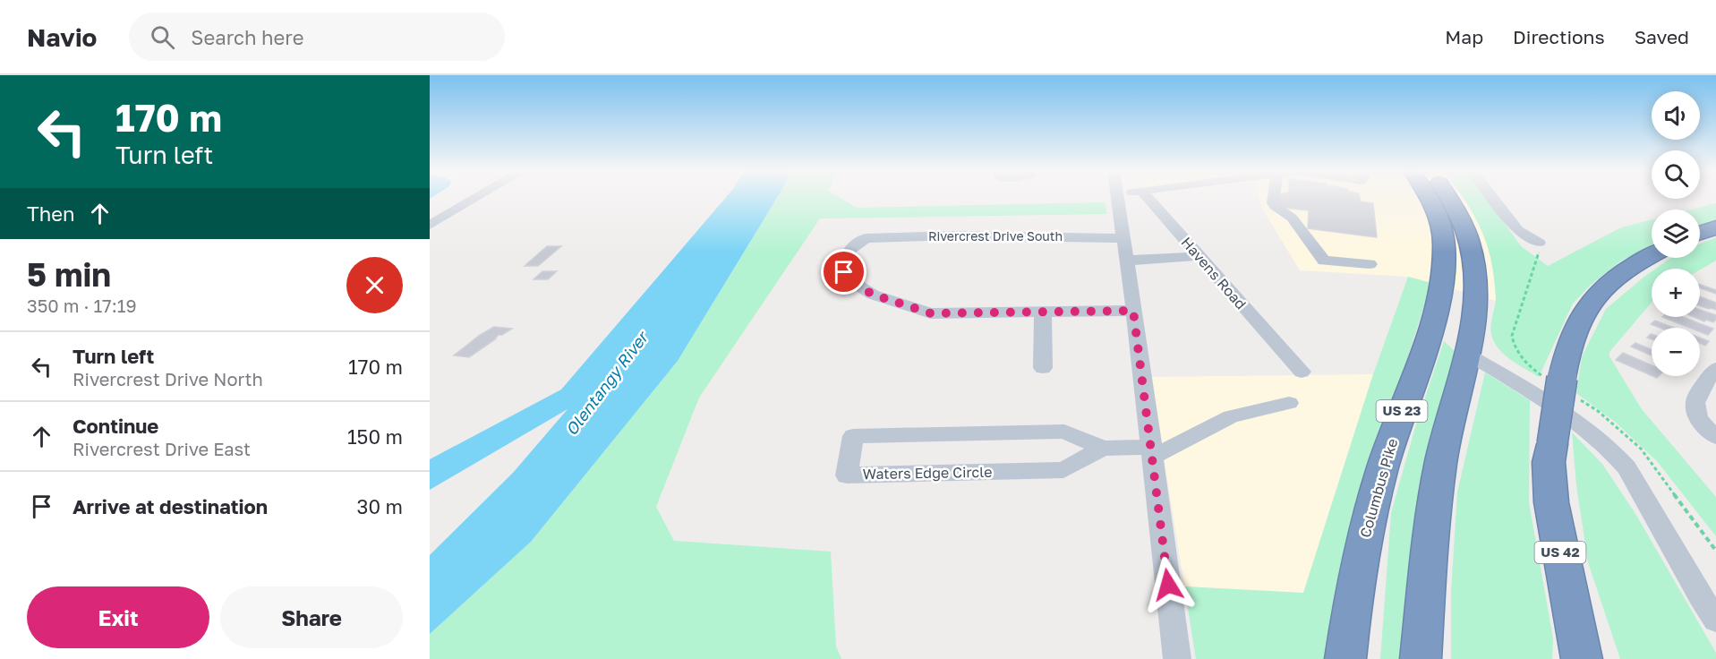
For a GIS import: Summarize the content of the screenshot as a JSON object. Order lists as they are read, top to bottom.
{
  "streets": {
    "highway": ["US 23", "Columbus Pike", "US 42"],
    "street": ["Rivercrest Drive South", "Havens Road", "Waters Edge Circle"]
  },
  "water": ["Olentangy River"],
  "page": {
    "header": "Navio",
    "search": "Search here",
    "nav": ["Map", "Directions", "Saved"],
    "turn": ["170 m", "Turn left"],
    "map_buttons": ["+", "−"],
    "then": "Then",
    "heading": ["5 min", "350 m · 17:19"],
    "list": [
      {
        "name": "Turn left",
        "note": "Rivercrest Drive North",
        "value": "170 m"
      },
      {
        "name": "Continue",
        "note": "Rivercrest Drive East",
        "value": "150 m"
      },
      {
        "name": "Arrive at destination",
        "value": "30 m"
      }
    ],
    "buttons": ["Exit", "Share"]
  }
}
